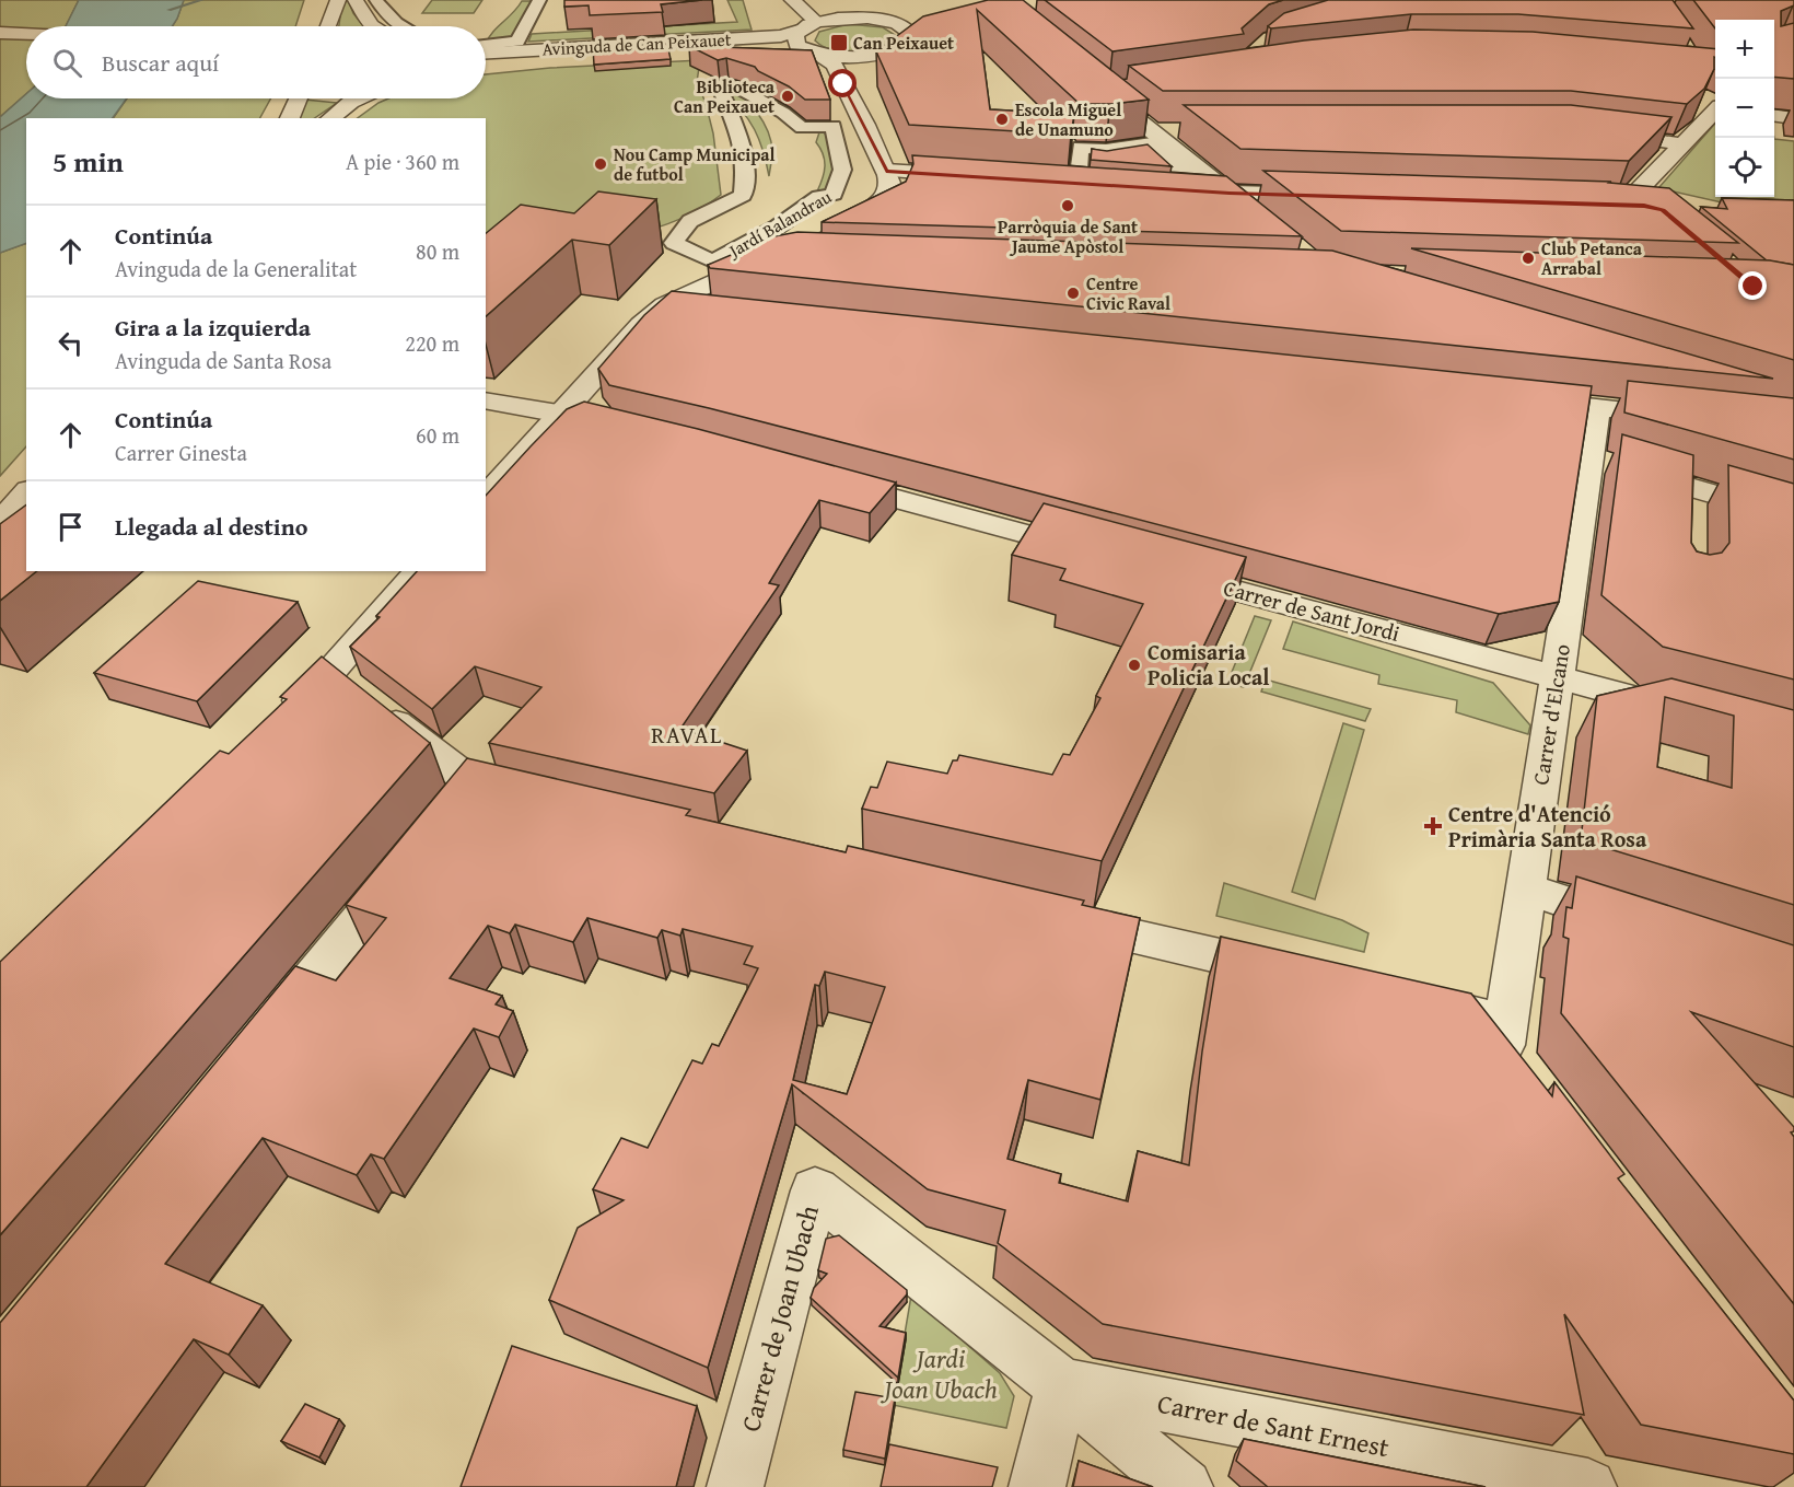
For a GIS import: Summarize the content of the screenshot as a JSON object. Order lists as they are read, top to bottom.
{
  "streets": {
    "street": [
      "Avinguda de Can Peixauet",
      "Jardí Balandrau",
      "Carrer de Sant Jordi",
      "Carrer d'Elcano",
      "Carrer de Joan Ubach",
      "Carrer de Sant Ernest"
    ]
  },
  "crossings": [
    ["Carrer de Sant Jordi", "Carrer d'Elcano"],
    ["Carrer de Joan Ubach", "Carrer de Sant Ernest"]
  ],
  "districts": ["RAVAL"],
  "parks": ["Jardi Joan Ubach"],
  "places": {
    "transit": ["Can Peixauet"],
    "other": [
      "Biblioteca Can Peixauet",
      "Escola Miguel de Unamuno",
      "Nou Camp Municipal de futbol",
      "Parròquia de Sant Jaume Apòstol",
      "Club Petanca Arrabal",
      "Centre Civic Raval",
      "Comisaria Policia Local"
    ],
    "health": ["Centre d'Atenció Primària Santa Rosa"]
  },
  "page": {
    "map_buttons": ["+", "−"],
    "search": "Buscar aquí",
    "heading": ["5 min", "A pie · 360 m"],
    "list": [
      ["Continúa", "Avinguda de la Generalitat", "80 m"],
      ["Gira a la izquierda", "Avinguda de Santa Rosa", "220 m"],
      ["Continúa", "Carrer Ginesta", "60 m"],
      "Llegada al destino"
    ]
  }
}
